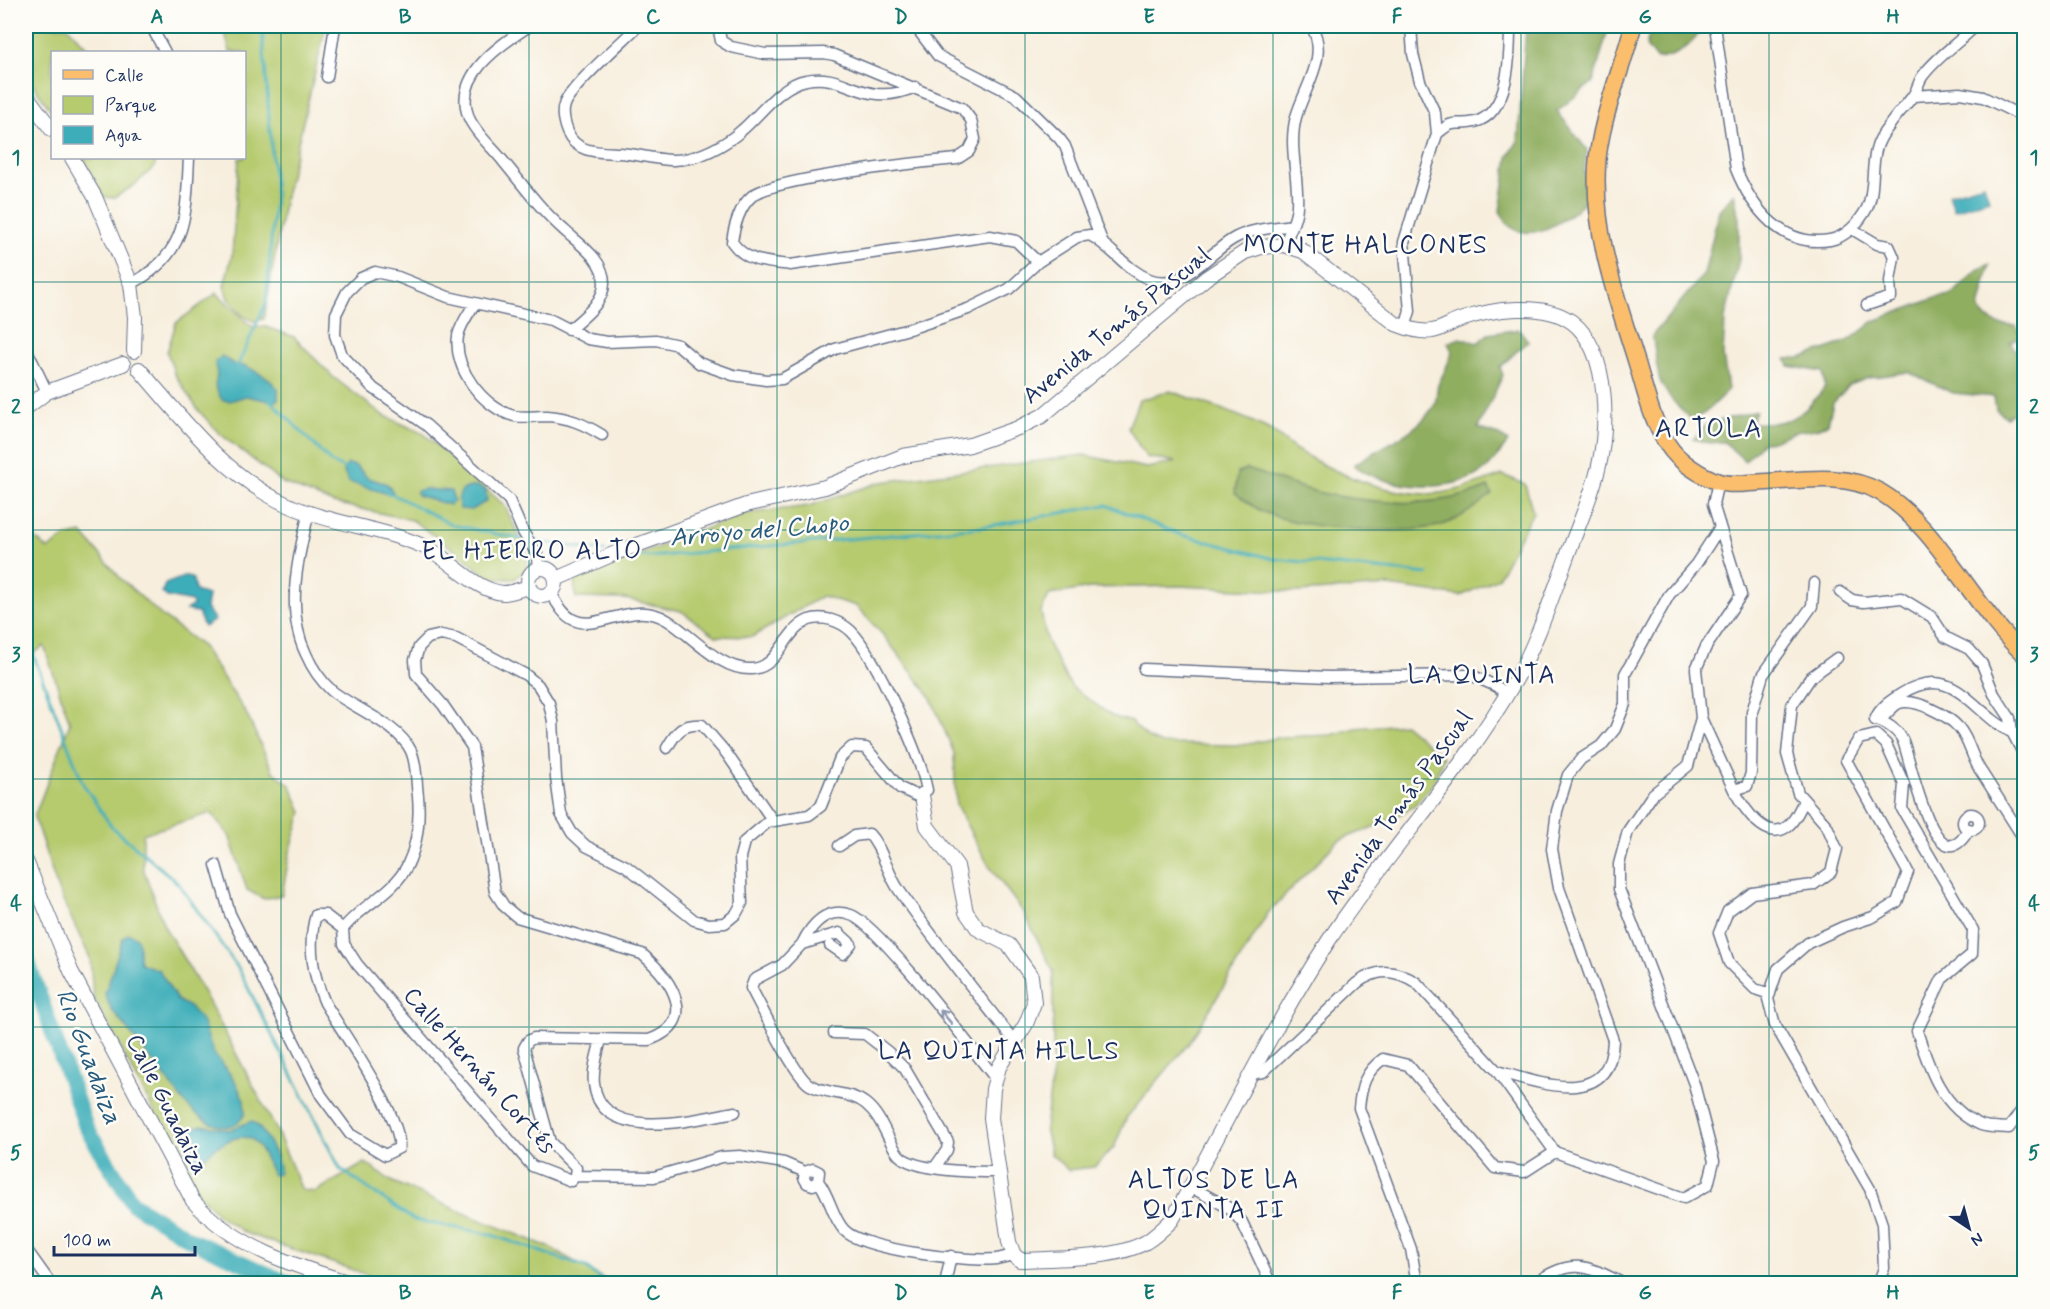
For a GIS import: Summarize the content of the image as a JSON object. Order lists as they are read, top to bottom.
{
  "streets": {
    "street": ["Avenida Tomás Pascual", "Calle Hernán Cortés", "Calle Guadaiza"]
  },
  "districts": [
    "MONTE HALCONES",
    "ARTOLA",
    "EL HIERRO ALTO",
    "LA QUINTA",
    "LA QUINTA HILLS",
    "ALTOS DE LA QUINTA II"
  ],
  "water": ["Arroyo del Chopo", "Rio Guadaiza"],
  "legend": ["Calle", "Parque", "Agua"],
  "scale_bar": "100 m",
  "north": "bottom right",
  "grid": {
    "columns": [
      "A",
      "B",
      "C",
      "D",
      "E",
      "F",
      "G",
      "H"
    ],
    "rows": [
      "1",
      "2",
      "3",
      "4",
      "5"
    ]
  }
}
